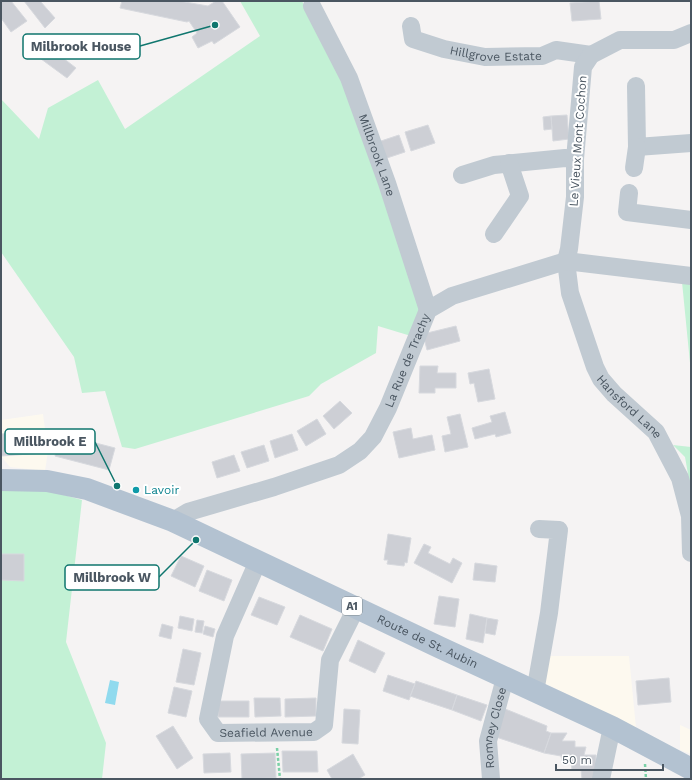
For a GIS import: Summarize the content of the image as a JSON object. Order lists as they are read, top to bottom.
{
  "streets": {
    "main road": ["A1", "Route de St. Aubin"],
    "street": [
      "Hillgrove Estate",
      "Le Vieux Mont Cochon",
      "Millbrook Lane",
      "La Rue de Trachy",
      "Hansford Lane",
      "Romney Close",
      "Seafield Avenue"
    ]
  },
  "crossings": [
    ["Hillgrove Estate", "Le Vieux Mont Cochon"],
    ["Le Vieux Mont Cochon", "La Rue de Trachy"],
    ["Le Vieux Mont Cochon", "Hansford Lane"],
    ["Millbrook Lane", "La Rue de Trachy"],
    ["La Rue de Trachy", "Hansford Lane"],
    ["La Rue de Trachy", "Route de St. Aubin"],
    ["Route de St. Aubin", "Romney Close"],
    ["Route de St. Aubin", "Seafield Avenue"]
  ],
  "places": [
    "Milbrook House",
    "Millbrook E",
    "Lavoir",
    "Millbrook W"
  ],
  "scale_bar": "50 m"
}
